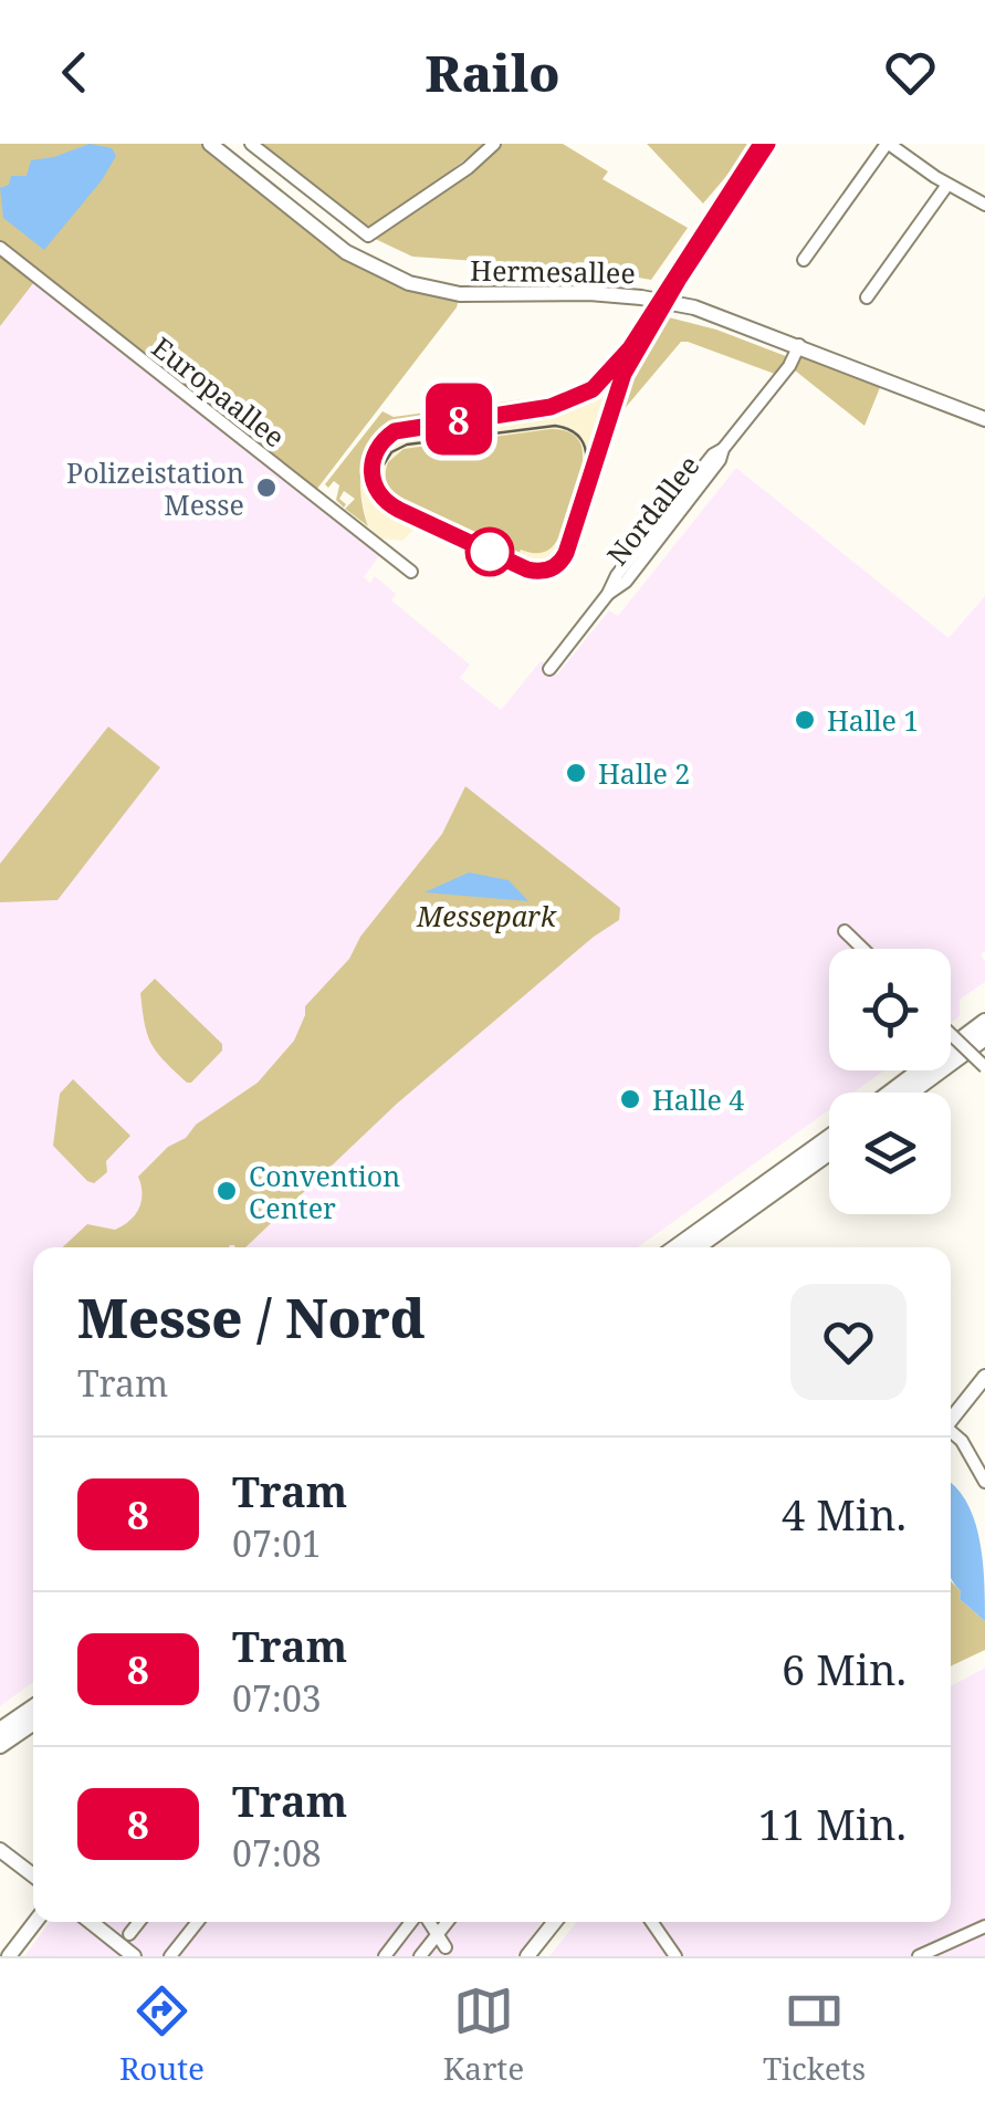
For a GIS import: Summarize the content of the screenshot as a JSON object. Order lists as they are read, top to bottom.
{
  "streets": {
    "main road": ["Hermesallee"],
    "street": ["Europaallee", "Nordallee"]
  },
  "crossings": [
    ["Hermesallee", "Nordallee"]
  ],
  "parks": ["Messepark"],
  "places": [
    "Polizeistation Messe",
    "Halle 1",
    "Halle 2",
    "Halle 4",
    "Convention Center"
  ],
  "lines": ["tram line 8"],
  "page": {
    "header": "Railo",
    "on_map": "8",
    "heading": ["Messe / Nord", "Tram"],
    "list": [
      {
        "mark": "8",
        "name": "Tram",
        "note": "07:01",
        "value": "4 Min."
      },
      {
        "mark": "8",
        "name": "Tram",
        "note": "07:03",
        "value": "6 Min."
      },
      {
        "mark": "8",
        "name": "Tram",
        "note": "07:08",
        "value": "11 Min."
      }
    ],
    "tabs": ["Route", "Karte", "Tickets"]
  }
}
